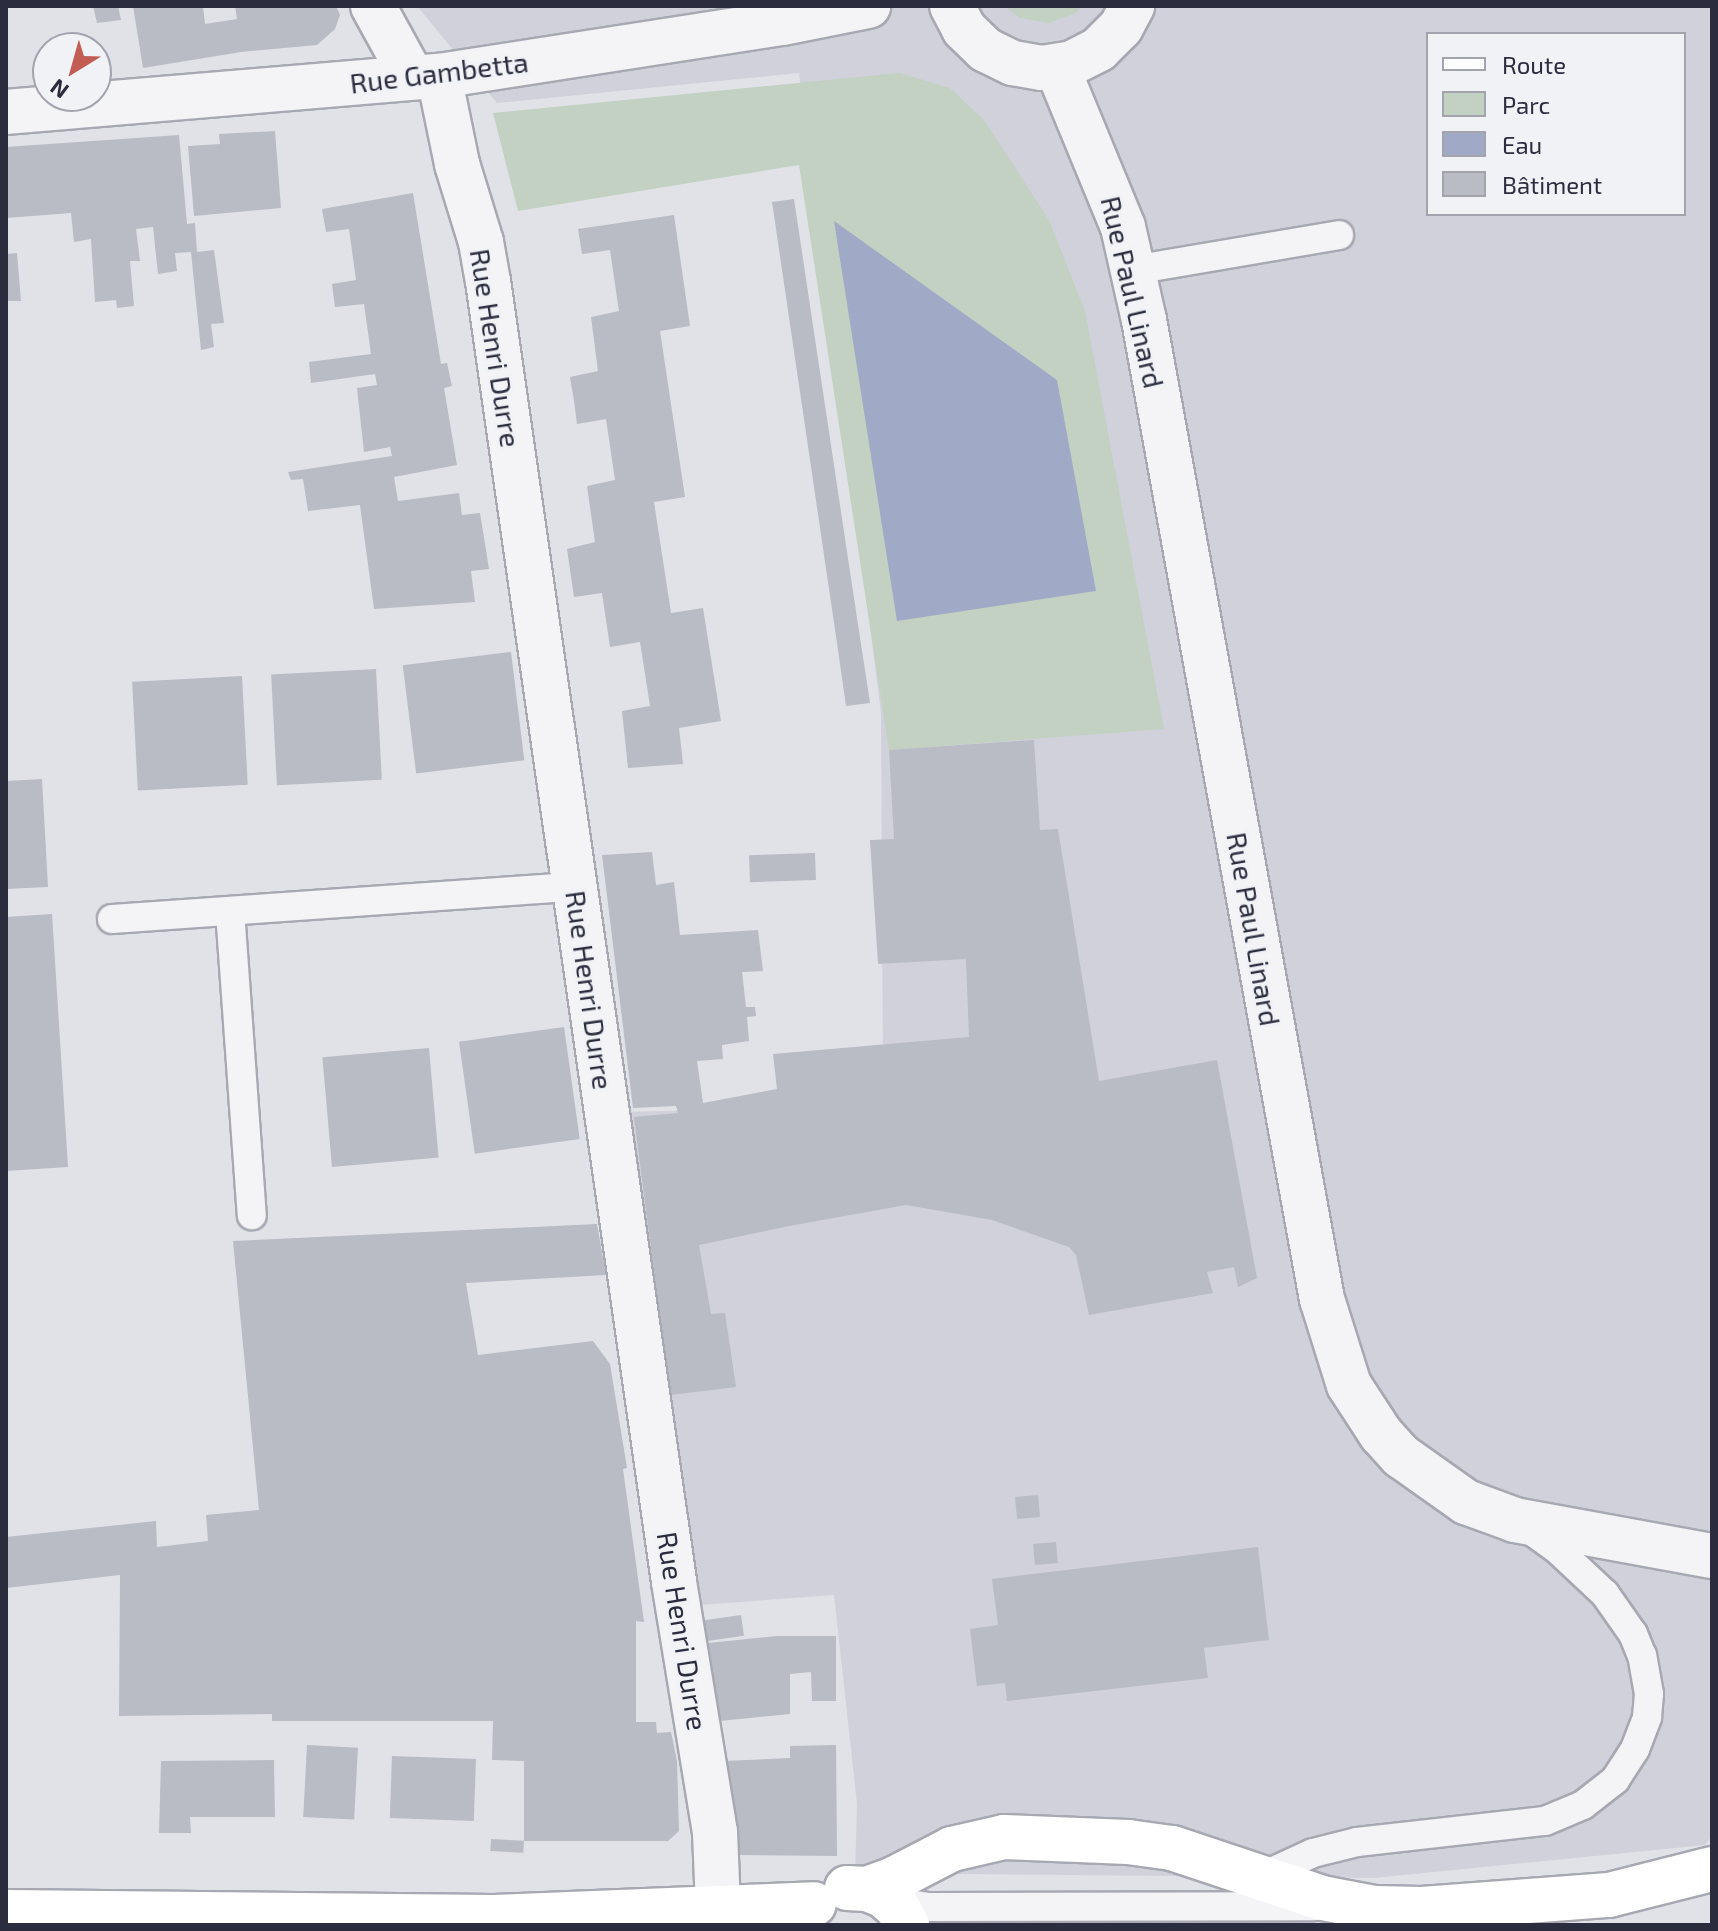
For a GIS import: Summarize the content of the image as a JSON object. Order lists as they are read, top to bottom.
{
  "streets": {
    "street": ["Rue Gambetta", "Rue Paul Linard", "Rue Henri Durre"]
  },
  "crossings": [
    ["Rue Gambetta", "Rue Henri Durre"]
  ],
  "legend": [
    "Route",
    "Parc",
    "Eau",
    "Bâtiment"
  ],
  "north": "bottom left"
}
